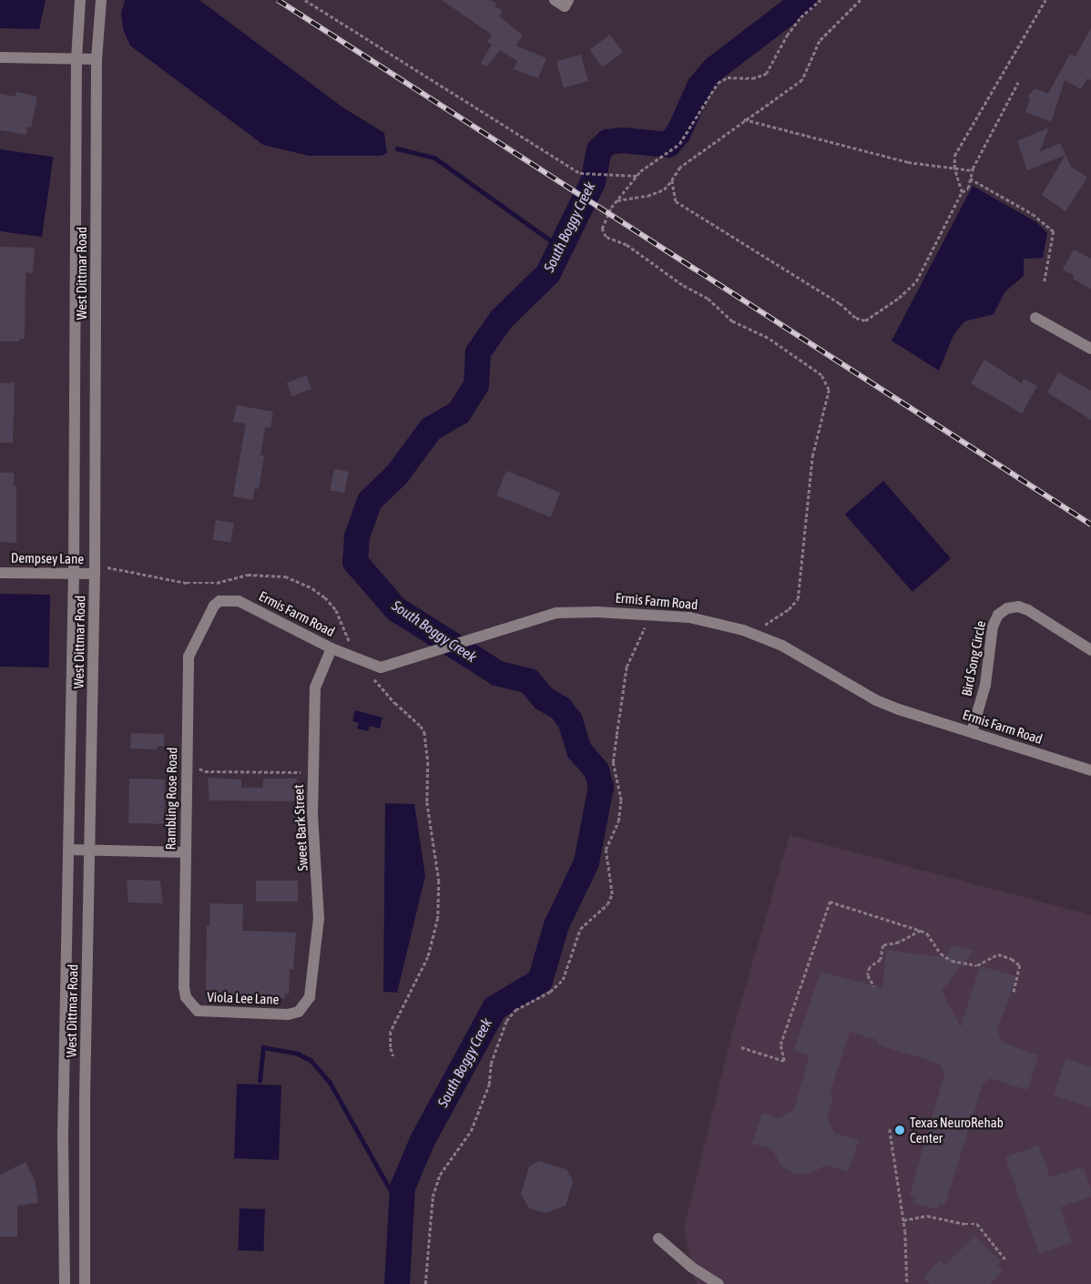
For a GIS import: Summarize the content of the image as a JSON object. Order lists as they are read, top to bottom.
{
  "streets": {
    "street": [
      "West Dittmar Road",
      "Dempsey Lane",
      "Ermis Farm Road",
      "Bird Song Circle",
      "Rambling Rose Road",
      "Sweet Bark Street",
      "Viola Lee Lane"
    ]
  },
  "crossings": [
    ["West Dittmar Road", "Dempsey Lane"],
    ["Ermis Farm Road", "Bird Song Circle"],
    ["Ermis Farm Road", "Rambling Rose Road"],
    ["Ermis Farm Road", "Sweet Bark Street"],
    ["Rambling Rose Road", "Viola Lee Lane"],
    ["Sweet Bark Street", "Viola Lee Lane"]
  ],
  "water": ["South Boggy Creek"],
  "places": ["Texas NeuroRehab Center"]
}
